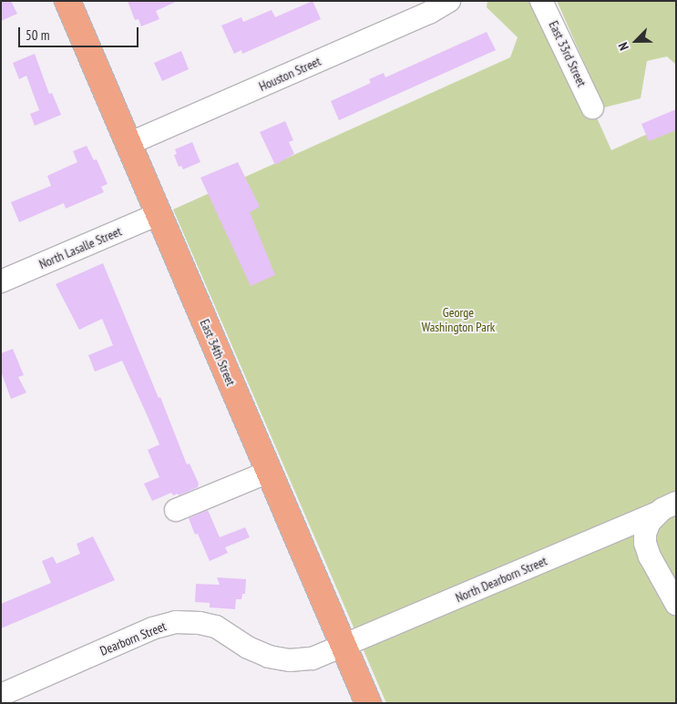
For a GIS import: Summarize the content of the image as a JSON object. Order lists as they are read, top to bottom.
{
  "streets": {
    "main road": ["East 34th Street"],
    "street": [
      "East 33rd Street",
      "Houston Street",
      "North Lasalle Street",
      "North Dearborn Street",
      "Dearborn Street"
    ]
  },
  "crossings": [
    ["Houston Street", "East 34th Street"],
    ["North Lasalle Street", "East 34th Street"],
    ["East 34th Street", "North Dearborn Street"],
    ["East 34th Street", "Dearborn Street"],
    ["North Dearborn Street", "Dearborn Street"]
  ],
  "parks": ["George Washington Park"],
  "scale_bar": "50 m",
  "north": "bottom left"
}
